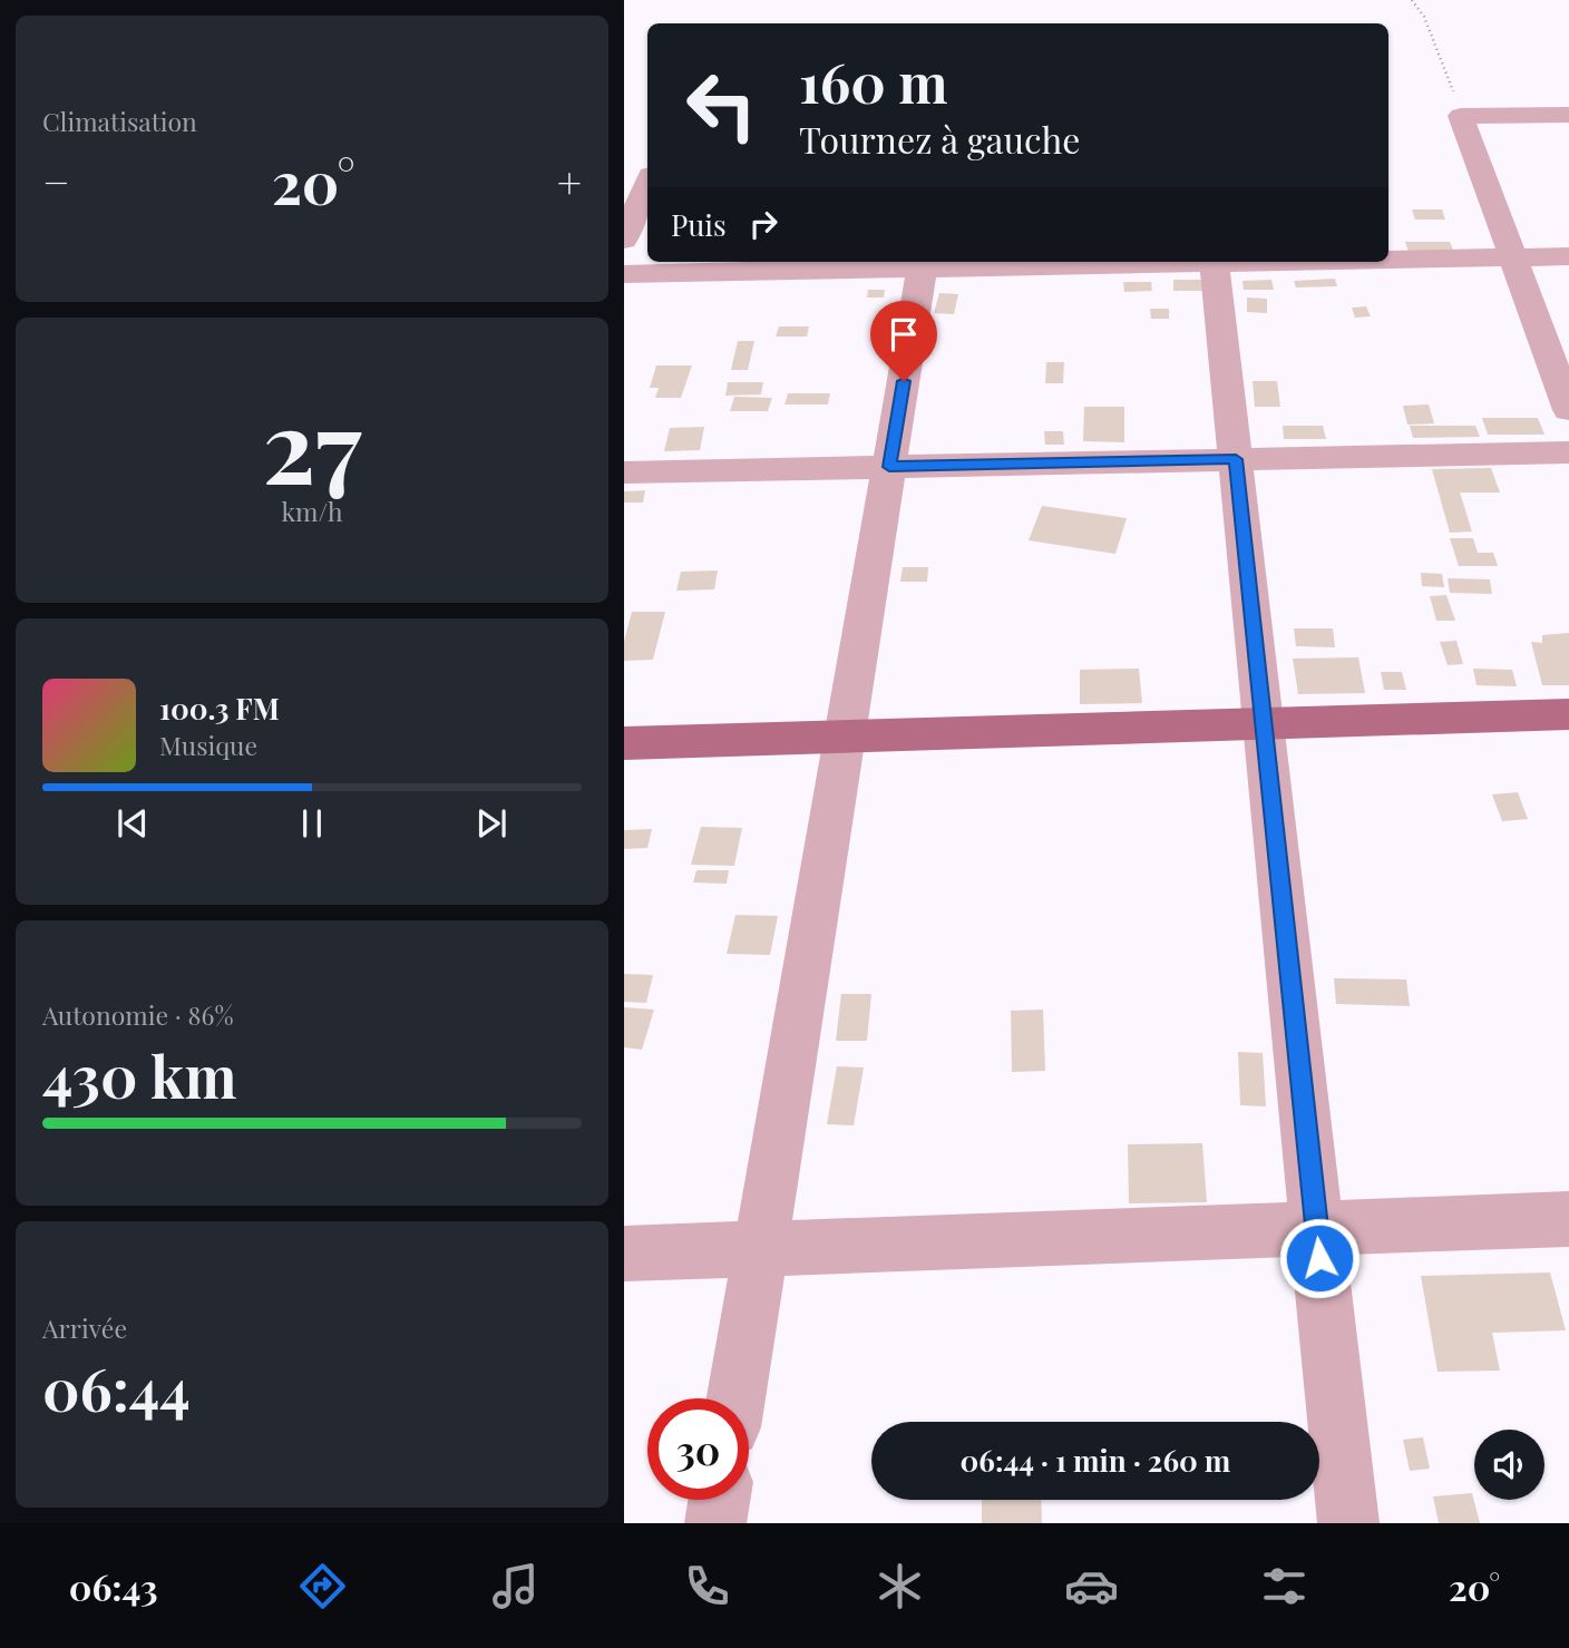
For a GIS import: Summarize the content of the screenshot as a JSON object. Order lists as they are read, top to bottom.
{
  "page": {
    "tile": [
      "Climatisation",
      ["27", "km/h"],
      ["Autonomie · 86%", "430 km"],
      ["Arrivée", "06:44"]
    ],
    "turn": ["160 m", "Tournez à gauche"],
    "heat": ["−", "20°", "+"],
    "then": "Puis",
    "song": ["100.3 FM", "Musique"],
    "limit": "30",
    "trip": "06:44 · 1 min · 260 m",
    "tabs": ["06:43", "20°"]
  }
}
